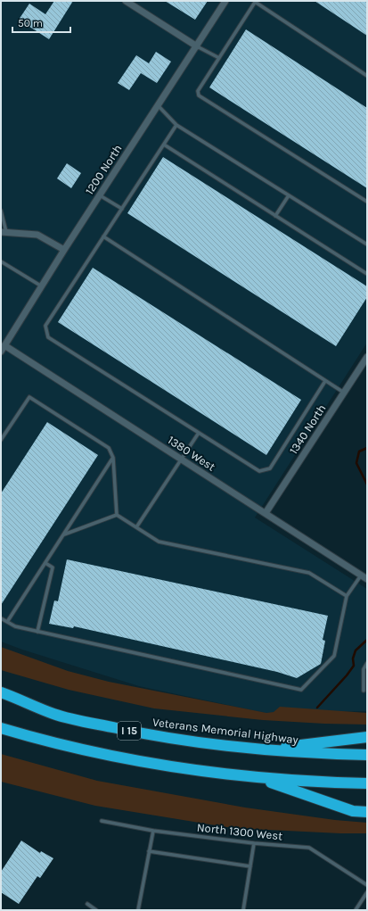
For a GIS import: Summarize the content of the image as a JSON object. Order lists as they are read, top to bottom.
{
  "streets": {
    "highway": ["I 15", "Veterans Memorial Highway"],
    "street": ["1200 North", "1340 North", "1380 West"],
    "lane": ["North 1300 West"]
  },
  "crossings": [
    ["1200 North", "1380 West"],
    ["1340 North", "1380 West"]
  ],
  "scale_bar": "50 m"
}
